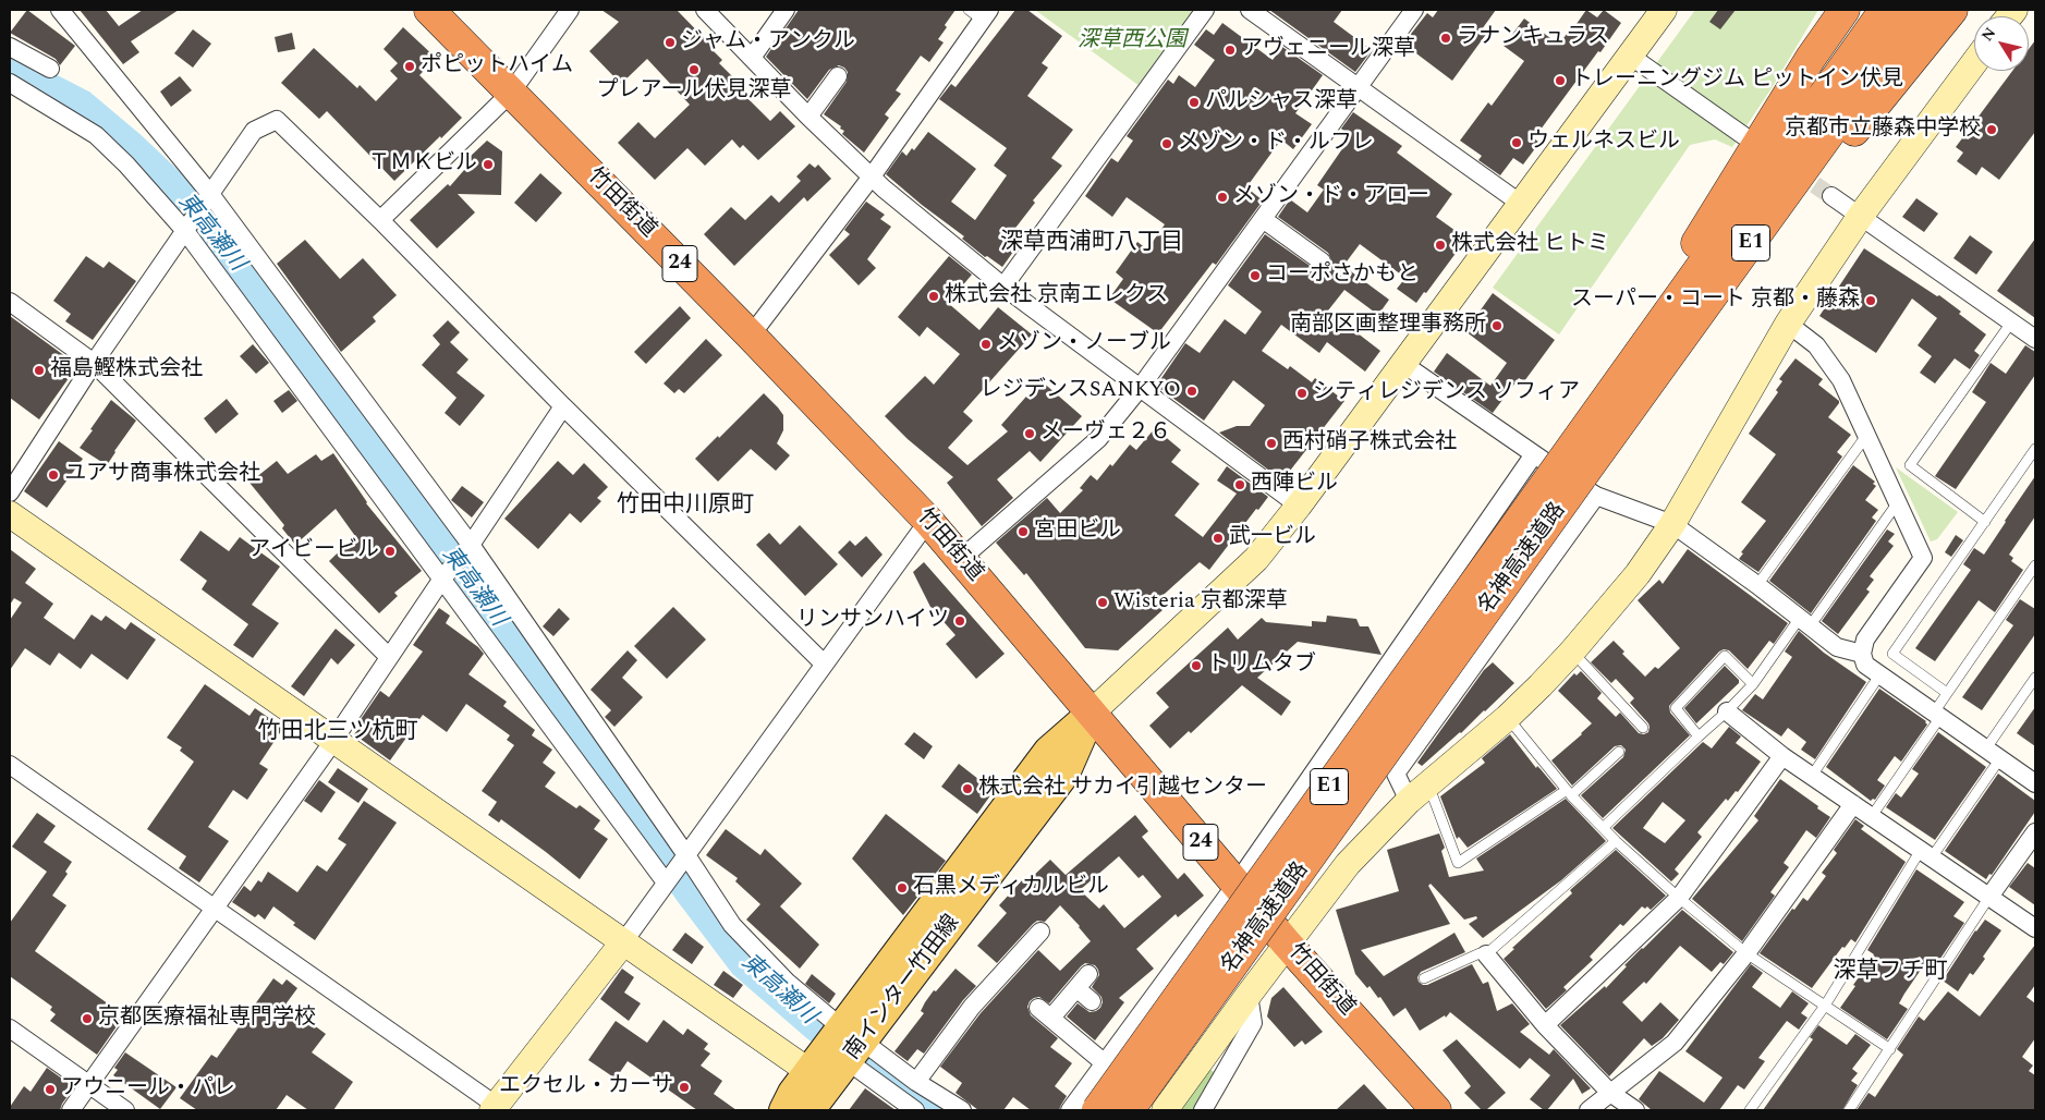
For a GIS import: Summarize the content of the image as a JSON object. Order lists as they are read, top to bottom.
{
  "streets": {
    "highway": [
      "竹田街道",
      "E1",
      "24",
      "名神高速道路"
    ],
    "main road": ["南インター竹田線"]
  },
  "crossings": [
    ["竹田街道", "南インター竹田線"]
  ],
  "districts": [
    "深草西浦町八丁目",
    "竹田中川原町",
    "竹田北三ツ杭町",
    "深草フチ町"
  ],
  "water": ["東高瀬川"],
  "parks": ["深草西公園"],
  "places": [
    "ラナンキュラス",
    "ジャム・アンクル",
    "アヴェニール深草",
    "ポピットハイム",
    "プレアール伏見深草",
    "トレーニングジム ピットイン伏見",
    "パルシャス深草",
    "京都市立藤森中学校",
    "ウェルネスビル",
    "メゾン・ド・ルフレ",
    "ＴＭＫビル",
    "メゾン・ド・アロー",
    "株式会社 ヒトミ",
    "コーポさかもと",
    "株式会社 京南エレクス",
    "スーパー・コート 京都・藤森",
    "南部区画整理事務所",
    "メゾン・ノーブル",
    "福島鰹株式会社",
    "レジデンスSANKYO",
    "シティレジデンス ソフィア",
    "メーヴェ２６",
    "西村硝子株式会社",
    "ユアサ商事株式会社",
    "西陣ビル",
    "宮田ビル",
    "武一ビル",
    "アイビービル",
    "Wisteria 京都深草",
    "リンサンハイツ",
    "トリムタブ",
    "株式会社 サカイ引越センター",
    "石黒メディカルビル",
    "京都医療福祉専門学校",
    "エクセル・カーサ",
    "アウニール・パレ"
  ],
  "north": "top left"
}
